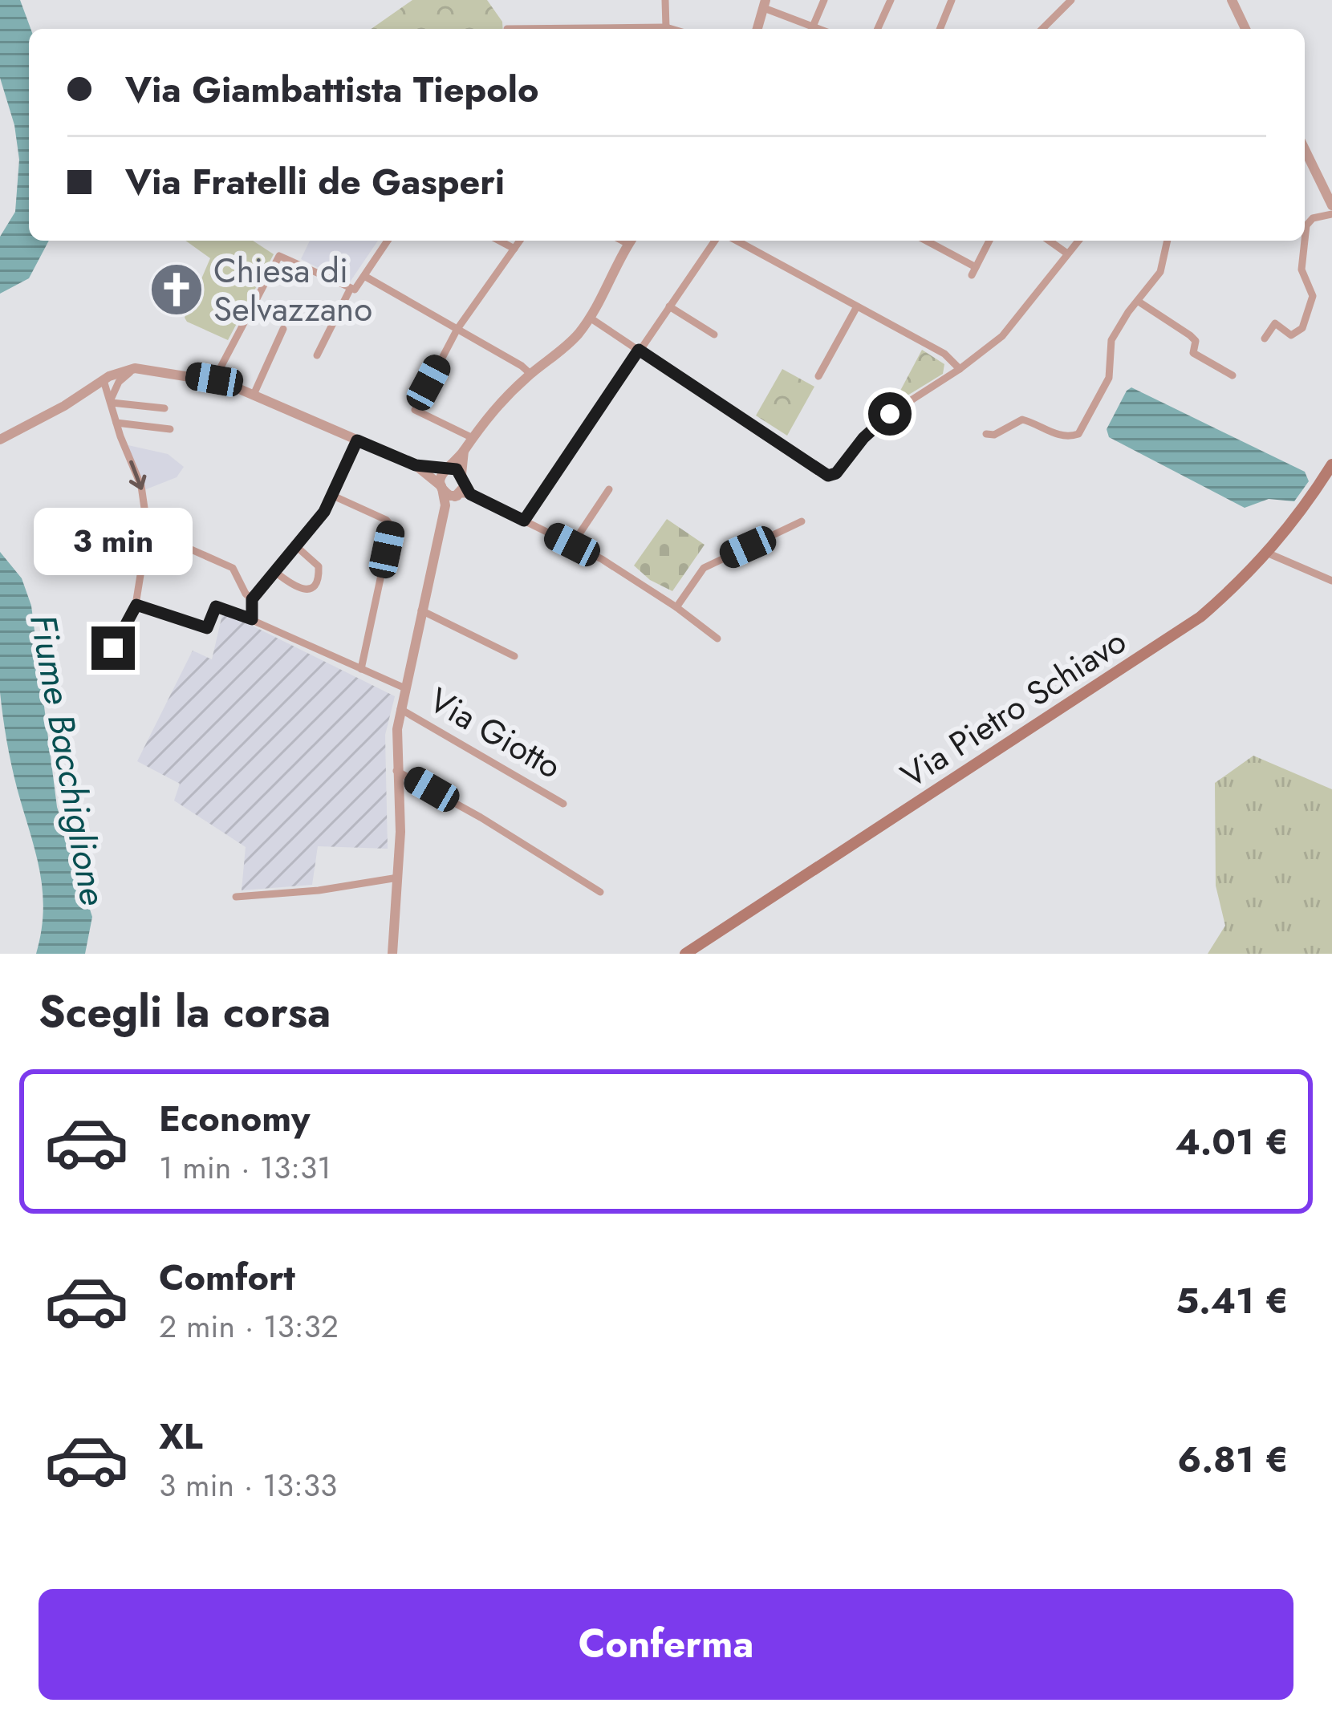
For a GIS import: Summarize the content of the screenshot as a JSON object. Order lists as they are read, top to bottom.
{
  "streets": {
    "main road": ["Via Pietro Schiavo"],
    "street": ["Via Giotto"]
  },
  "water": ["Fiume Bacchiglione"],
  "places": {
    "church": ["Chiesa di Selvazzano"]
  },
  "page": {
    "banner": ["Via Giambattista Tiepolo", "Via Fratelli de Gasperi"],
    "bubble": "3 min",
    "heading": "Scegli la corsa",
    "list": [
      {
        "name": "Economy",
        "note": "1 min · 13:31",
        "value": "4.01 €"
      },
      {
        "name": "Comfort",
        "note": "2 min · 13:32",
        "value": "5.41 €"
      },
      {
        "name": "XL",
        "note": "3 min · 13:33",
        "value": "6.81 €"
      }
    ],
    "buttons": "Conferma"
  }
}
